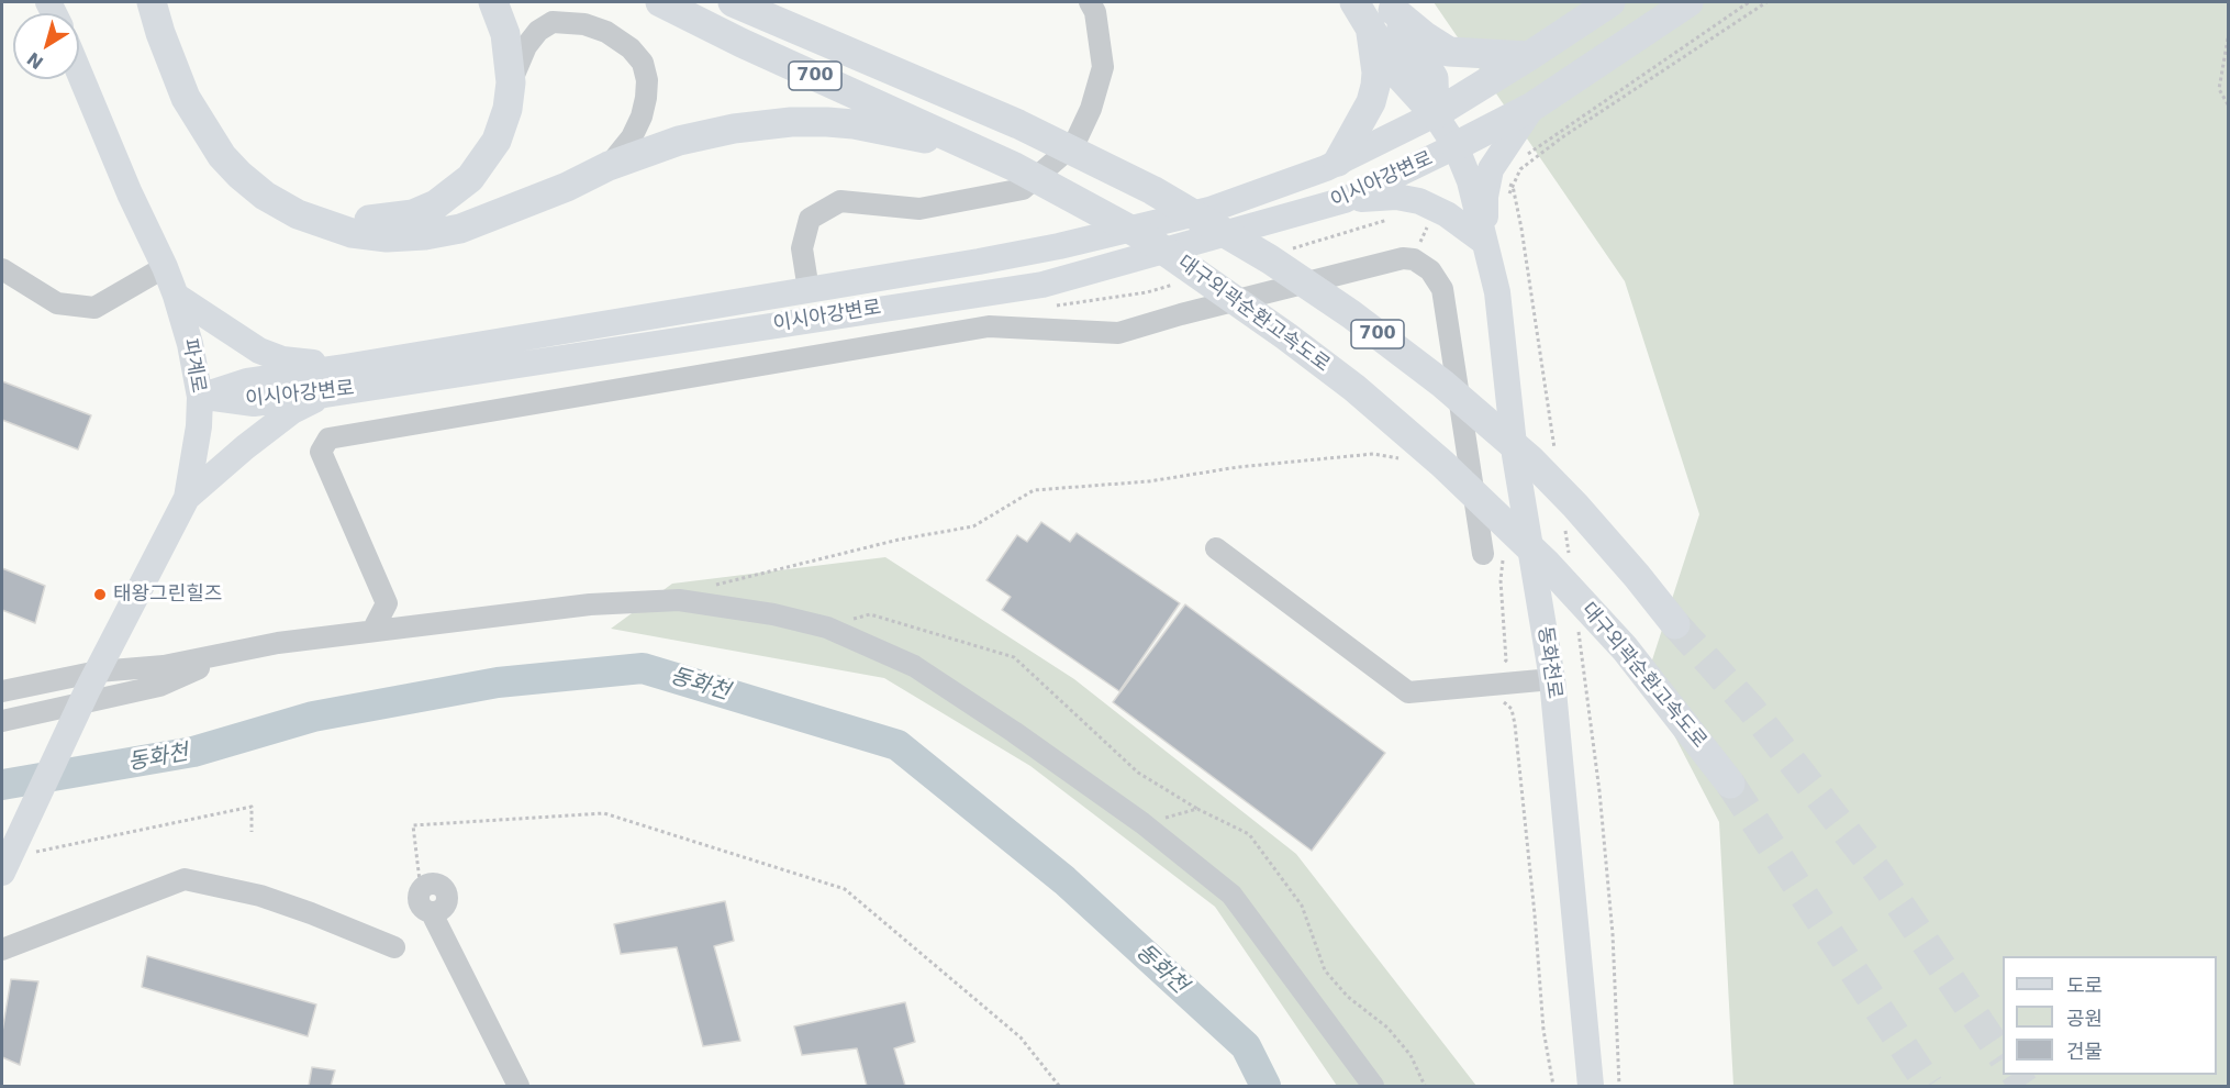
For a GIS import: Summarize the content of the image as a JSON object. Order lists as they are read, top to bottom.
{
  "streets": {
    "highway": ["700", "이시아강변로", "대구외곽순환고속도로"],
    "main road": ["파계로", "동화천로"]
  },
  "crossings": [
    ["이시아강변로", "파계로"]
  ],
  "water": ["동화천"],
  "places": ["태왕그린힐즈"],
  "legend": ["도로", "공원", "건물"],
  "north": "bottom left"
}
